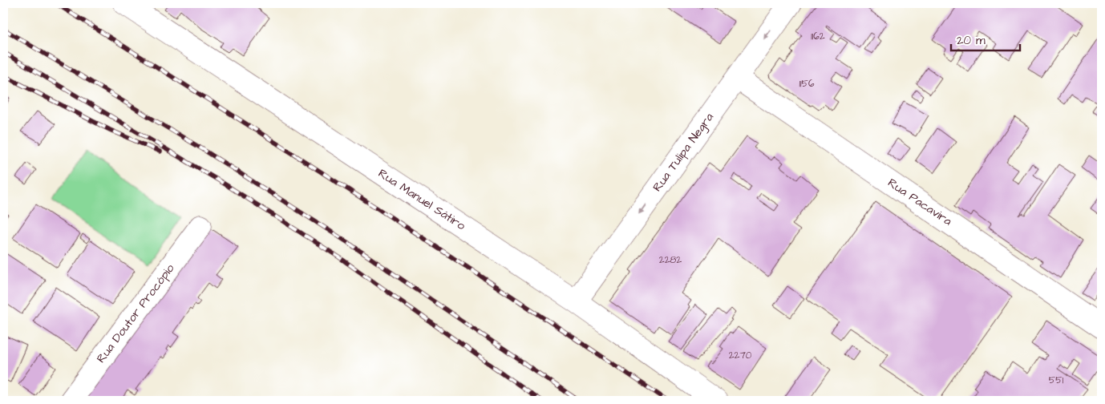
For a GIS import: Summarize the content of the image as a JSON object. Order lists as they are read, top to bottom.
{
  "streets": {
    "street": [
      "Rua Tulipa Negra",
      "Rua Manuel Sátiro",
      "Rua Pacavira",
      "Rua Doutor Procópio"
    ]
  },
  "crossings": [
    ["Rua Tulipa Negra", "Rua Manuel Sátiro"],
    ["Rua Tulipa Negra", "Rua Pacavira"]
  ],
  "one_way": ["Rua Tulipa Negra"],
  "house_numbers": [
    "1162",
    "1156",
    "2282",
    "2270",
    "551"
  ],
  "scale_bar": "20 m"
}
